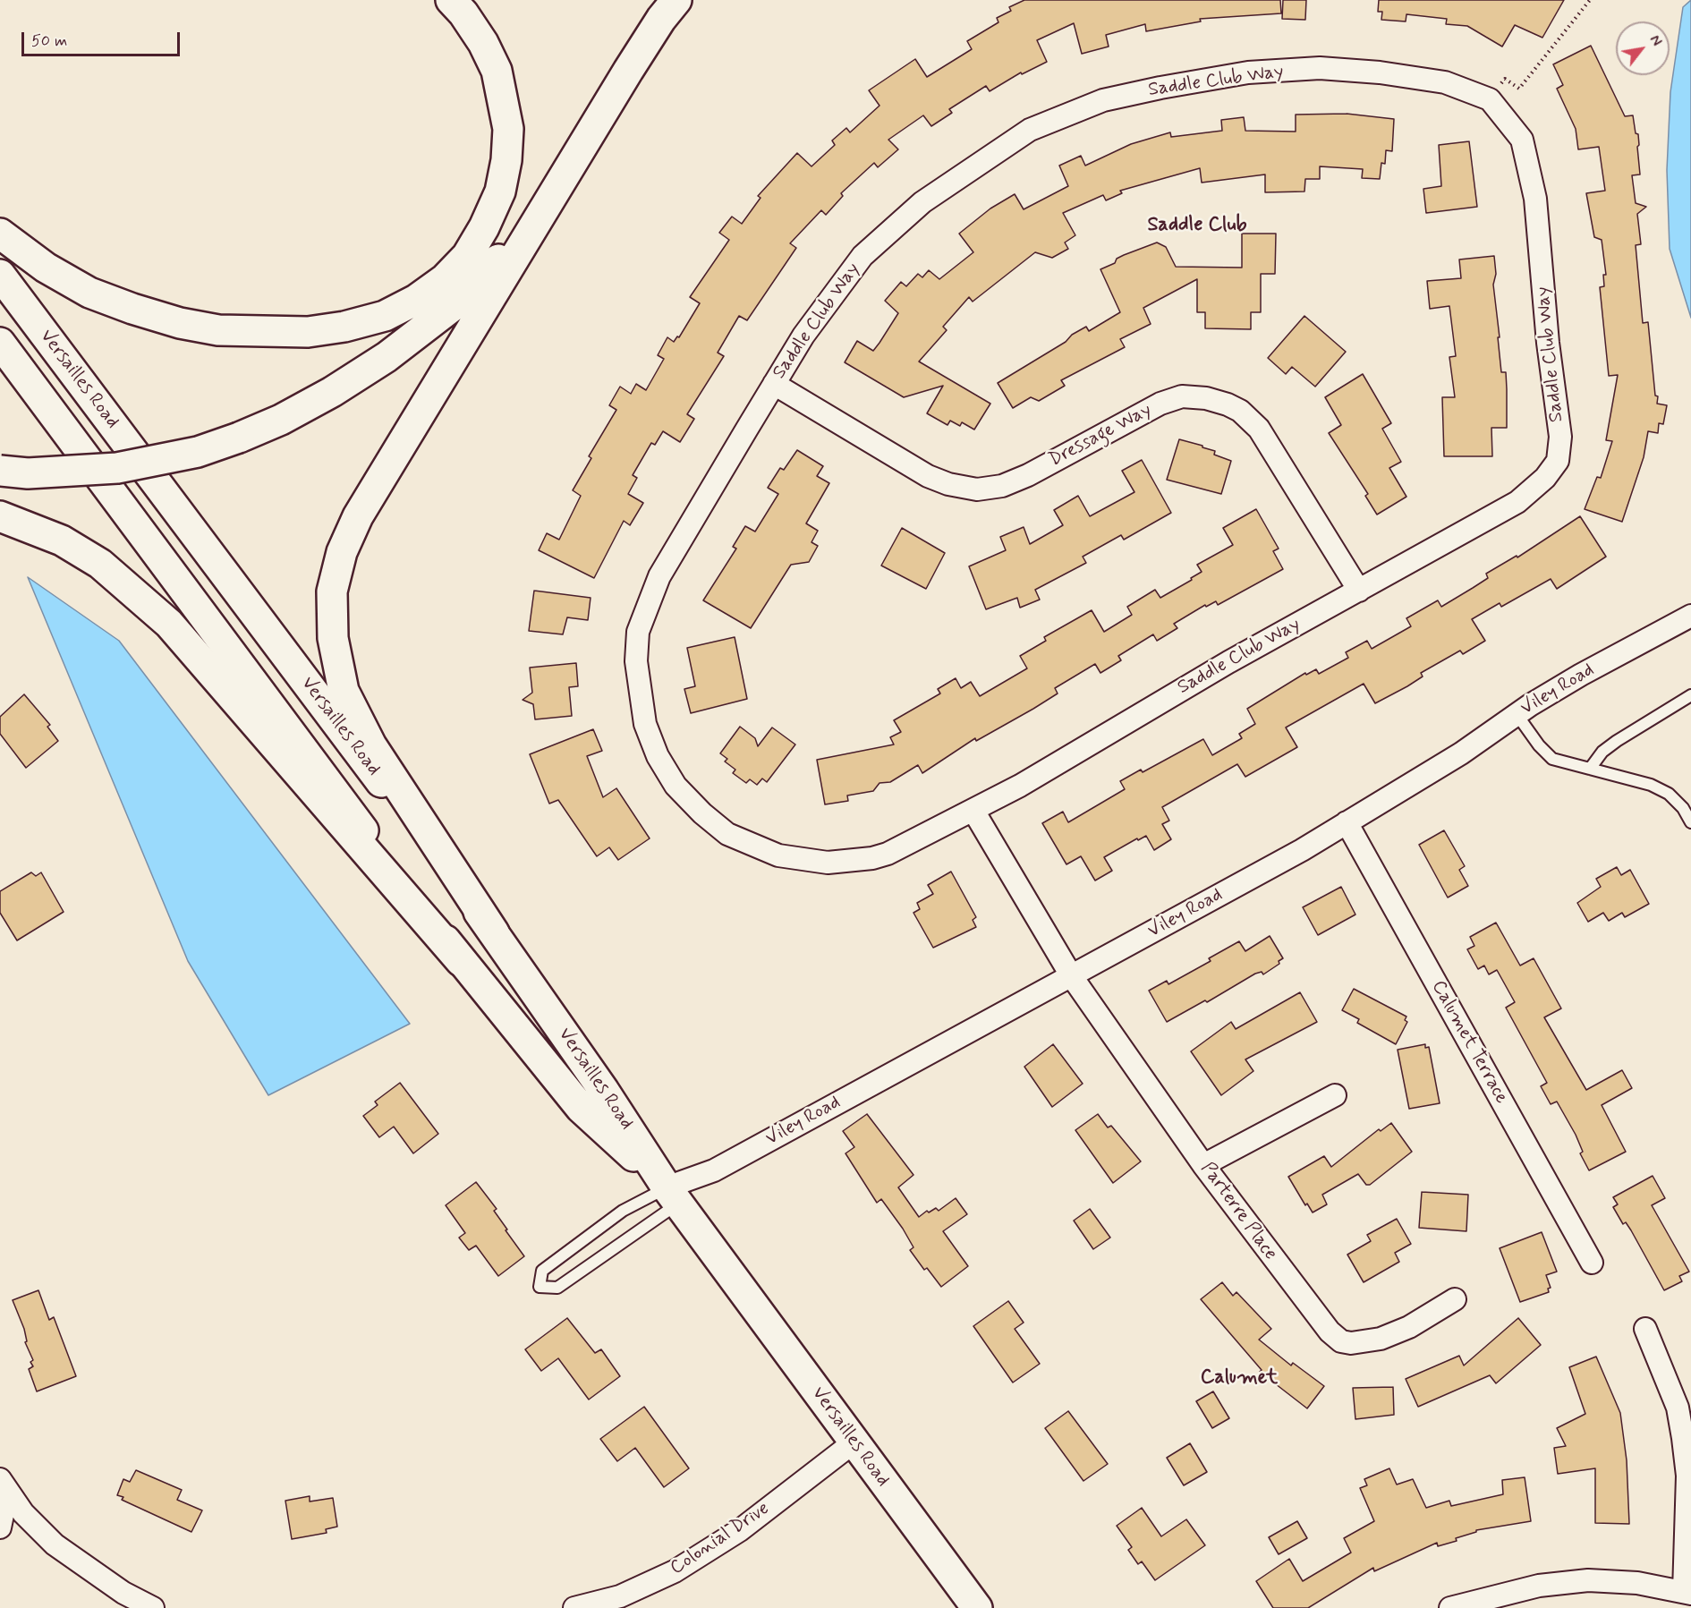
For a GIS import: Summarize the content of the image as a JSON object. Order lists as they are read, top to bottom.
{
  "streets": {
    "main road": ["Versailles Road"],
    "street": [
      "Saddle Club Way",
      "Dressage Way",
      "Viley Road",
      "Calumet Terrace",
      "Parterre Place",
      "Colonial Drive"
    ]
  },
  "crossings": [
    ["Saddle Club Way", "Dressage Way"],
    ["Versailles Road", "Viley Road"],
    ["Versailles Road", "Colonial Drive"],
    ["Viley Road", "Calumet Terrace"],
    ["Viley Road", "Parterre Place"]
  ],
  "districts": ["Saddle Club", "Calumet"],
  "scale_bar": "50 m",
  "north": "top right"
}
